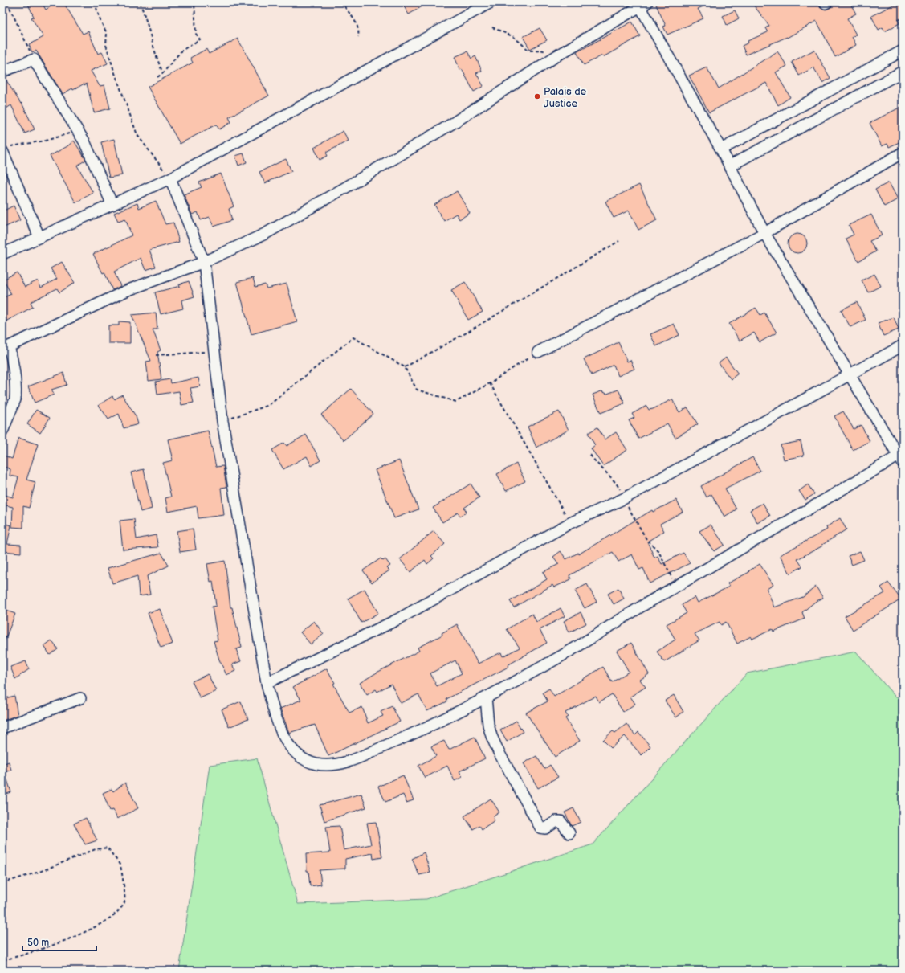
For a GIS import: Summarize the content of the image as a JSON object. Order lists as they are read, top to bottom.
{
  "places": ["Palais de Justice"],
  "scale_bar": "50 m"
}
